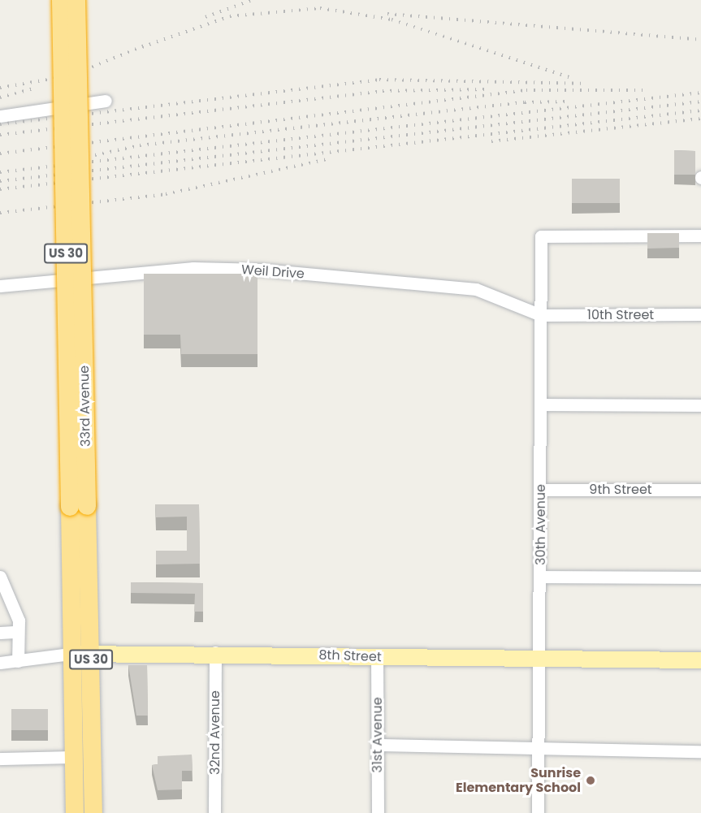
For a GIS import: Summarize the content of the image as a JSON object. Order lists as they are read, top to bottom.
{
  "streets": {
    "highway": ["US 30", "33rd Avenue"],
    "main road": ["8th Street"],
    "street": [
      "Weil Drive",
      "10th Street",
      "9th Street",
      "30th Avenue",
      "32nd Avenue",
      "31st Avenue"
    ]
  },
  "crossings": [
    ["Weil Drive", "10th Street"],
    ["Weil Drive", "30th Avenue"],
    ["10th Street", "30th Avenue"],
    ["33rd Avenue", "8th Street"],
    ["9th Street", "30th Avenue"],
    ["30th Avenue", "8th Street"],
    ["8th Street", "32nd Avenue"],
    ["8th Street", "31st Avenue"]
  ],
  "places": ["Sunrise Elementary School"]
}
